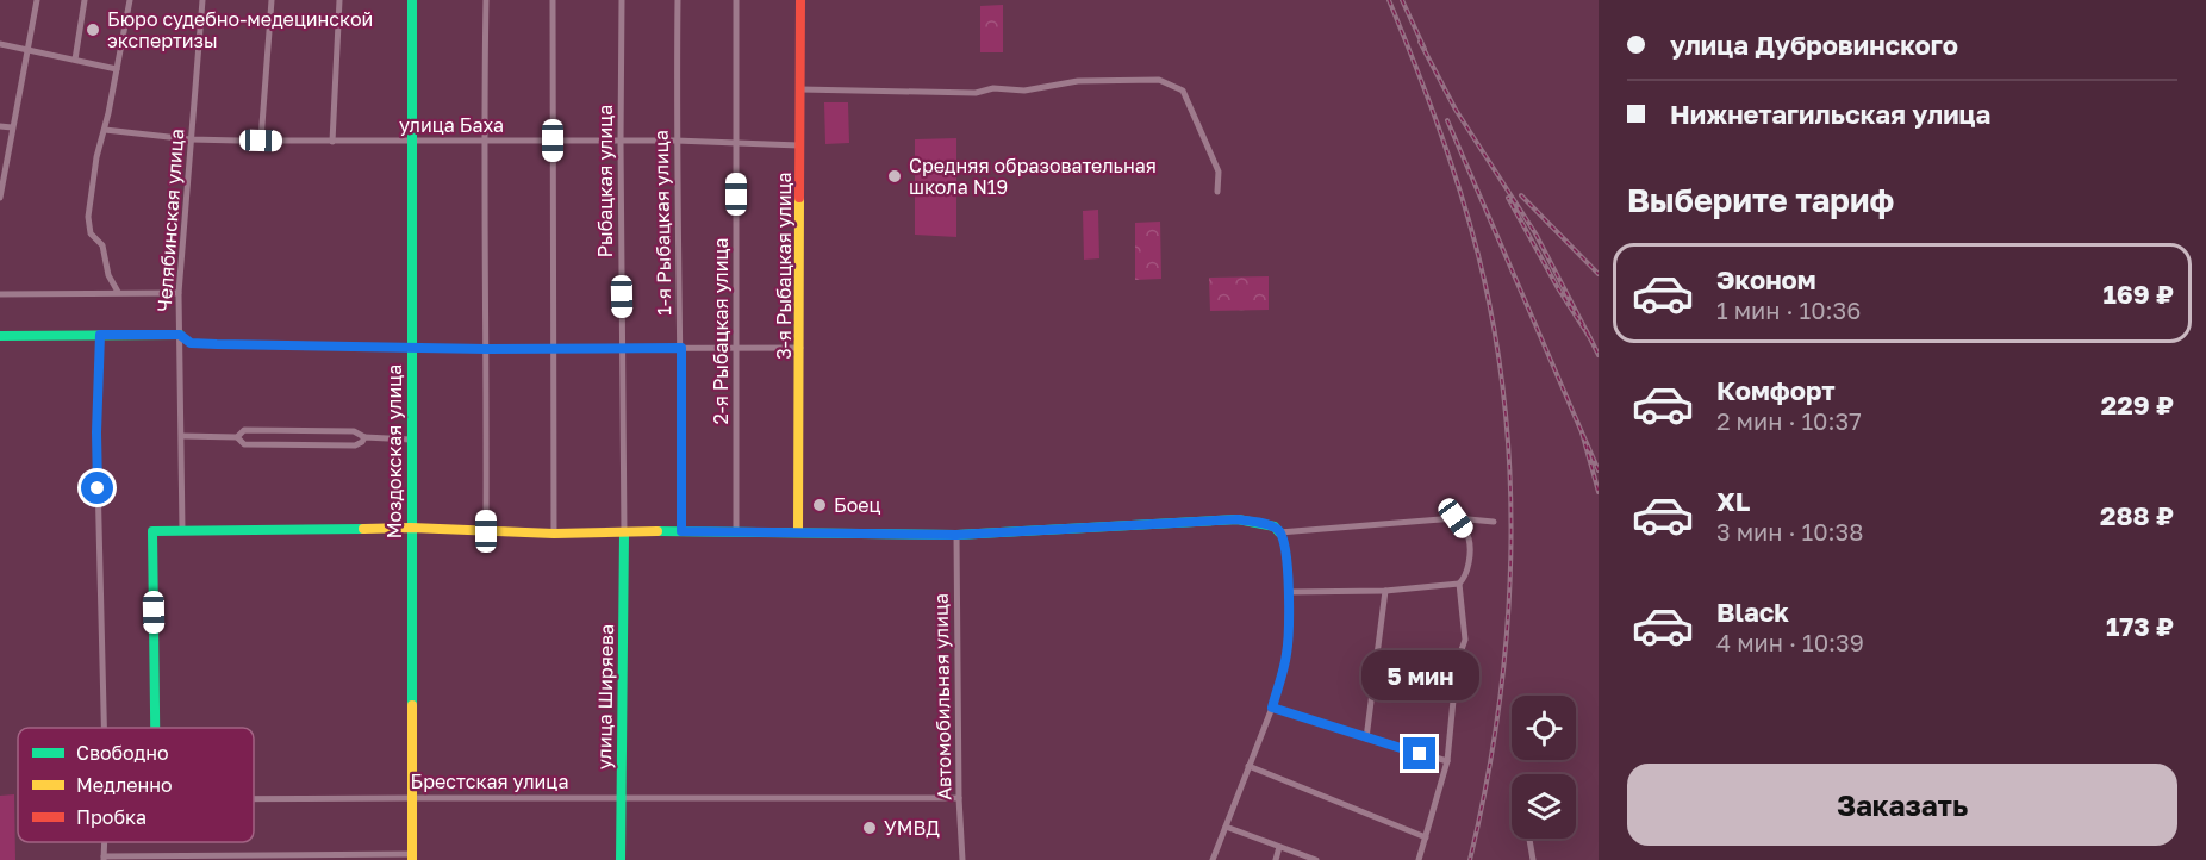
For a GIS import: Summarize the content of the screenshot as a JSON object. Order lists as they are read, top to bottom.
{
  "streets": {
    "street": [
      "улица Баха",
      "Рыбацкая улица",
      "Челябинская улица",
      "1-я Рыбацкая улица",
      "3-я Рыбацкая улица",
      "2-я Рыбацкая улица",
      "Моздокская улица",
      "улица Ширяева",
      "Автомобильная улица",
      "Брестская улица"
    ]
  },
  "crossings": [
    ["улица Баха", "Рыбацкая улица"],
    ["улица Баха", "Челябинская улица"],
    ["улица Баха", "1-я Рыбацкая улица"],
    ["улица Баха", "3-я Рыбацкая улица"],
    ["улица Баха", "2-я Рыбацкая улица"],
    ["улица Баха", "Моздокская улица"],
    ["Рыбацкая улица", "улица Ширяева"],
    ["Моздокская улица", "Брестская улица"],
    ["улица Ширяева", "Брестская улица"],
    ["Автомобильная улица", "Брестская улица"]
  ],
  "places": [
    "Бюро судебно-медецинской экспертизы",
    "Средняя образовательная школа N19",
    "Боец",
    "УМВД"
  ],
  "legend": ["Свободно", "Медленно", "Пробка"],
  "page": {
    "banner": ["улица Дубровинского", "Нижнетагильская улица"],
    "heading": "Выберите тариф",
    "list": [
      {
        "name": "Эконом",
        "note": "1 мин · 10:36",
        "value": "169 ₽"
      },
      {
        "name": "Комфорт",
        "note": "2 мин · 10:37",
        "value": "229 ₽"
      },
      {
        "name": "XL",
        "note": "3 мин · 10:38",
        "value": "288 ₽"
      },
      {
        "name": "Black",
        "note": "4 мин · 10:39",
        "value": "173 ₽"
      }
    ],
    "bubble": "5 мин",
    "buttons": "Заказать"
  }
}
